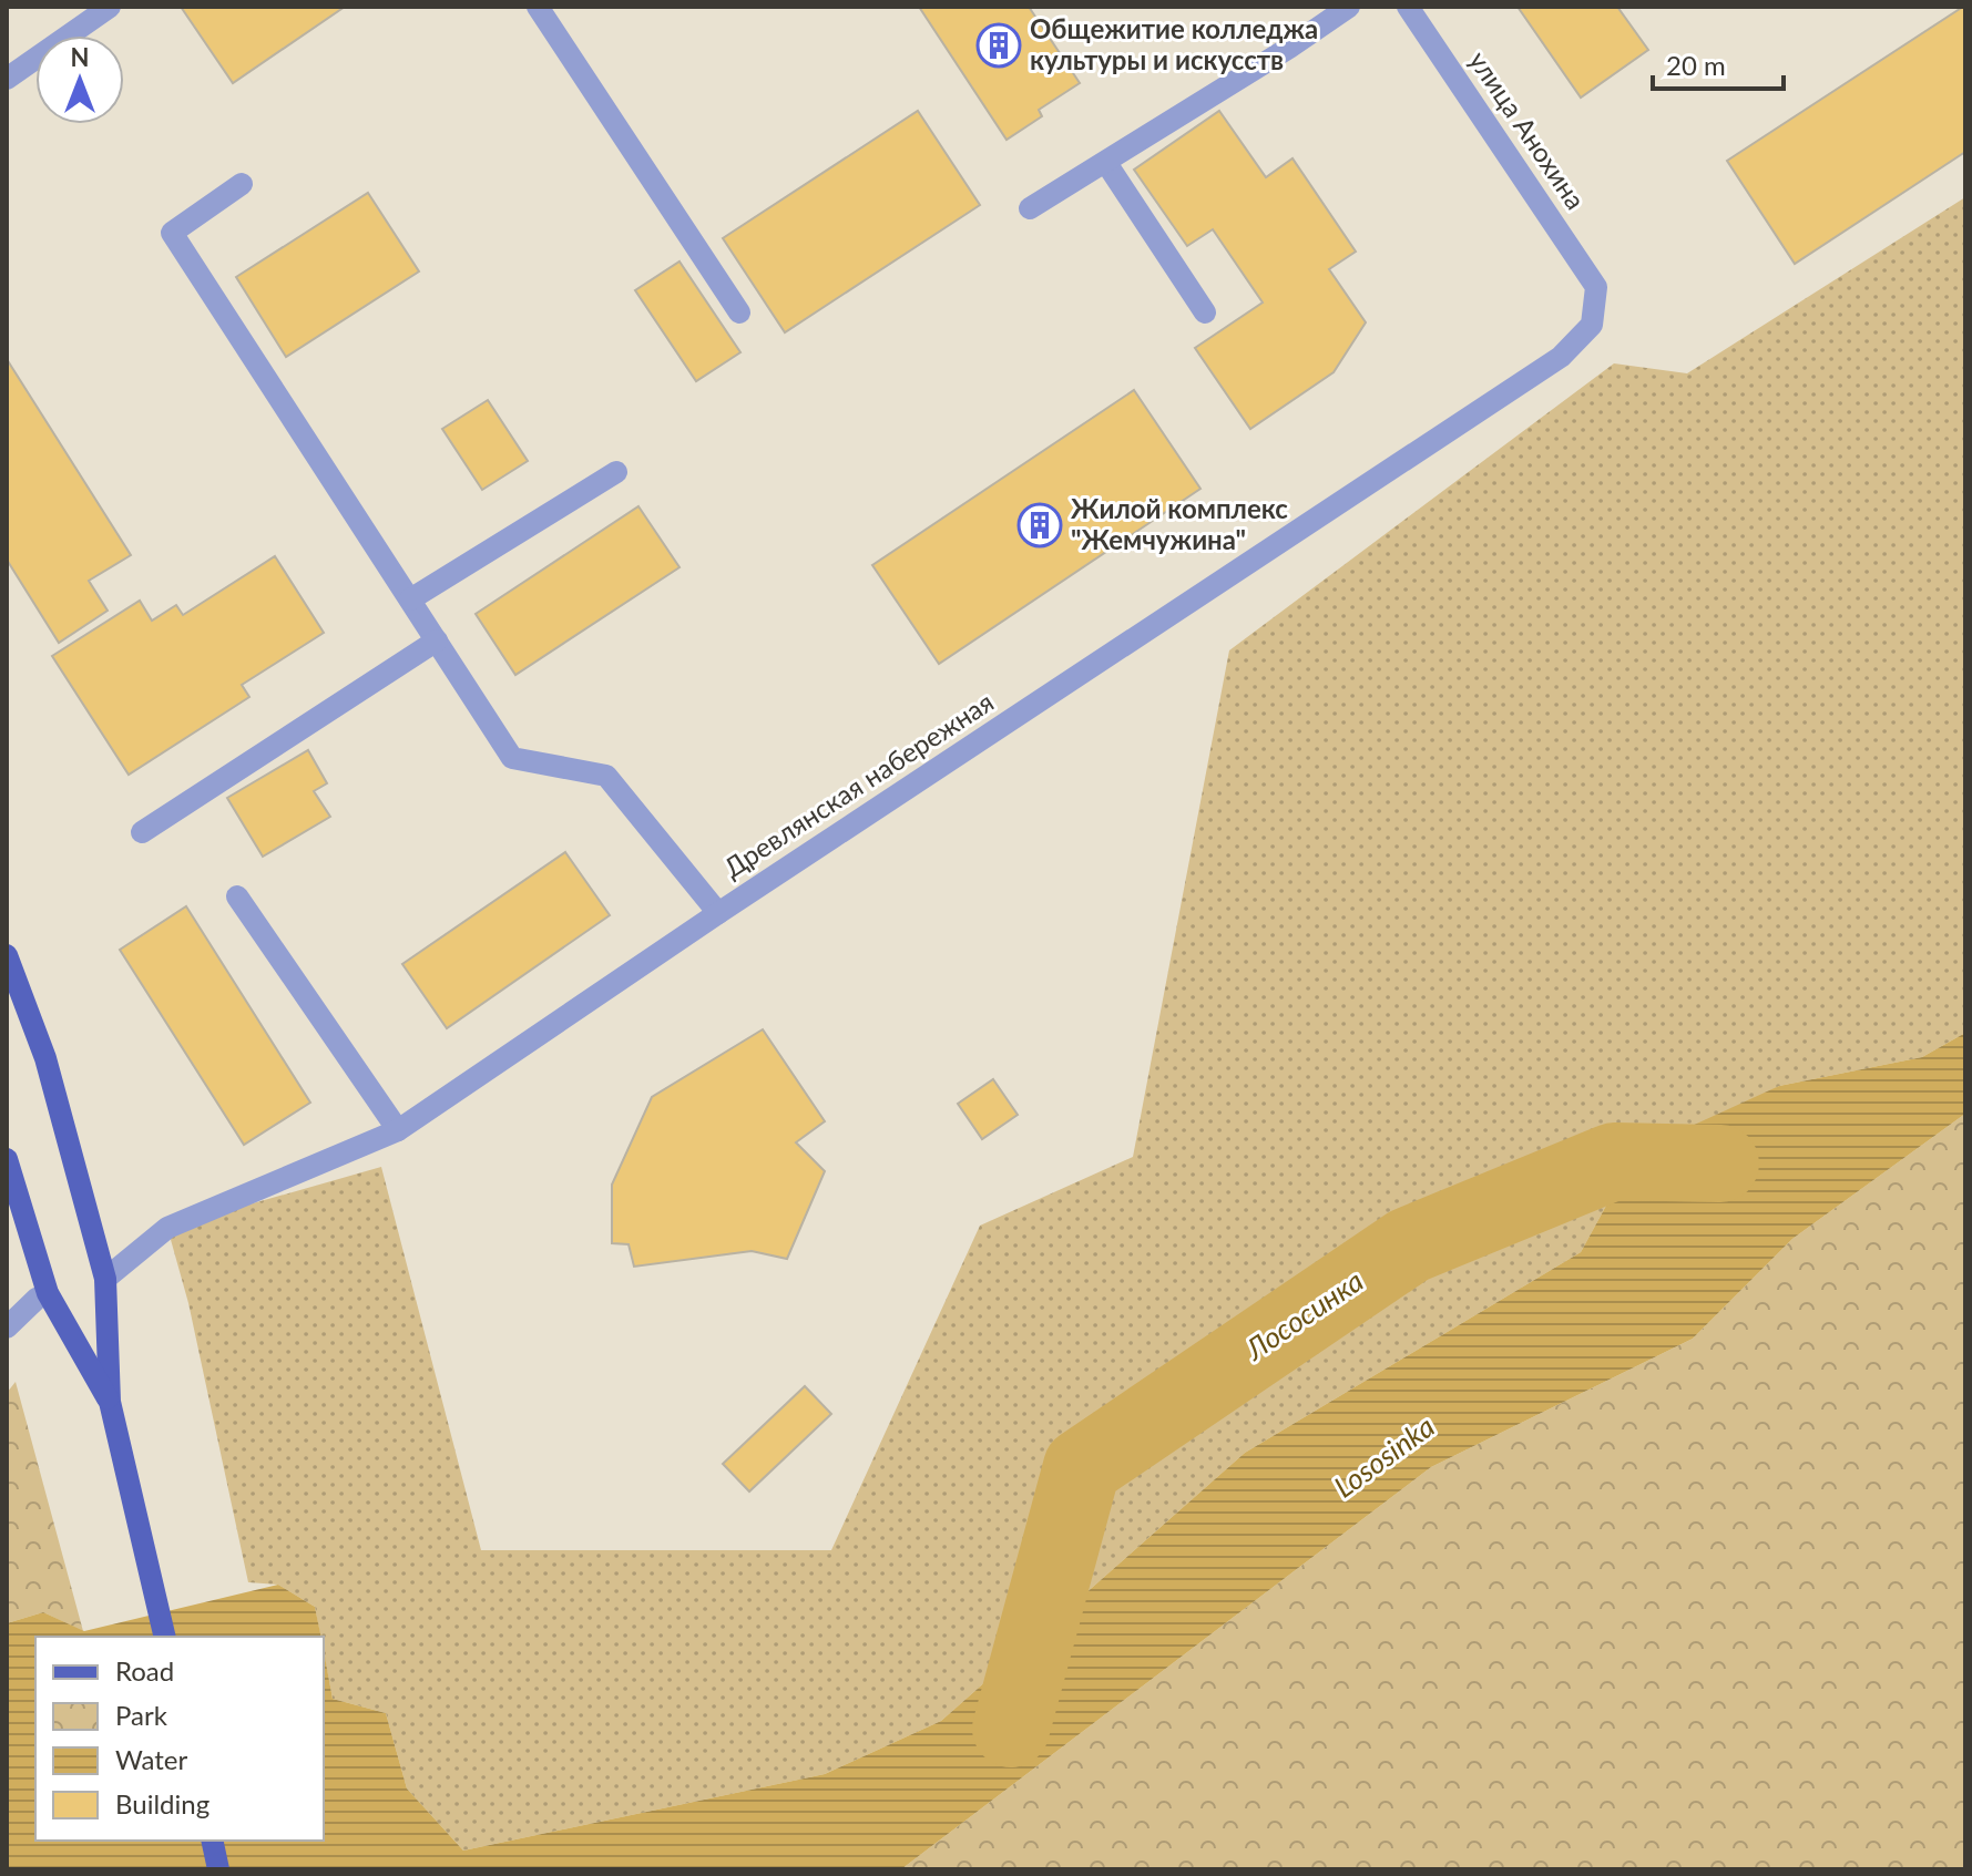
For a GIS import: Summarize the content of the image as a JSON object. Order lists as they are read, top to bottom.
{
  "streets": {
    "street": ["улица Анохина", "Древлянская набережная"]
  },
  "crossings": [
    ["улица Анохина", "Древлянская набережная"]
  ],
  "water": ["Лососинка", "Lososinka"],
  "places": {
    "building": ["Общежитие колледжа культуры и искусств", "Жилой комплекс \"Жемчужина\""]
  },
  "legend": [
    "Road",
    "Park",
    "Water",
    "Building"
  ],
  "scale_bar": "20 m",
  "north": "top"
}
